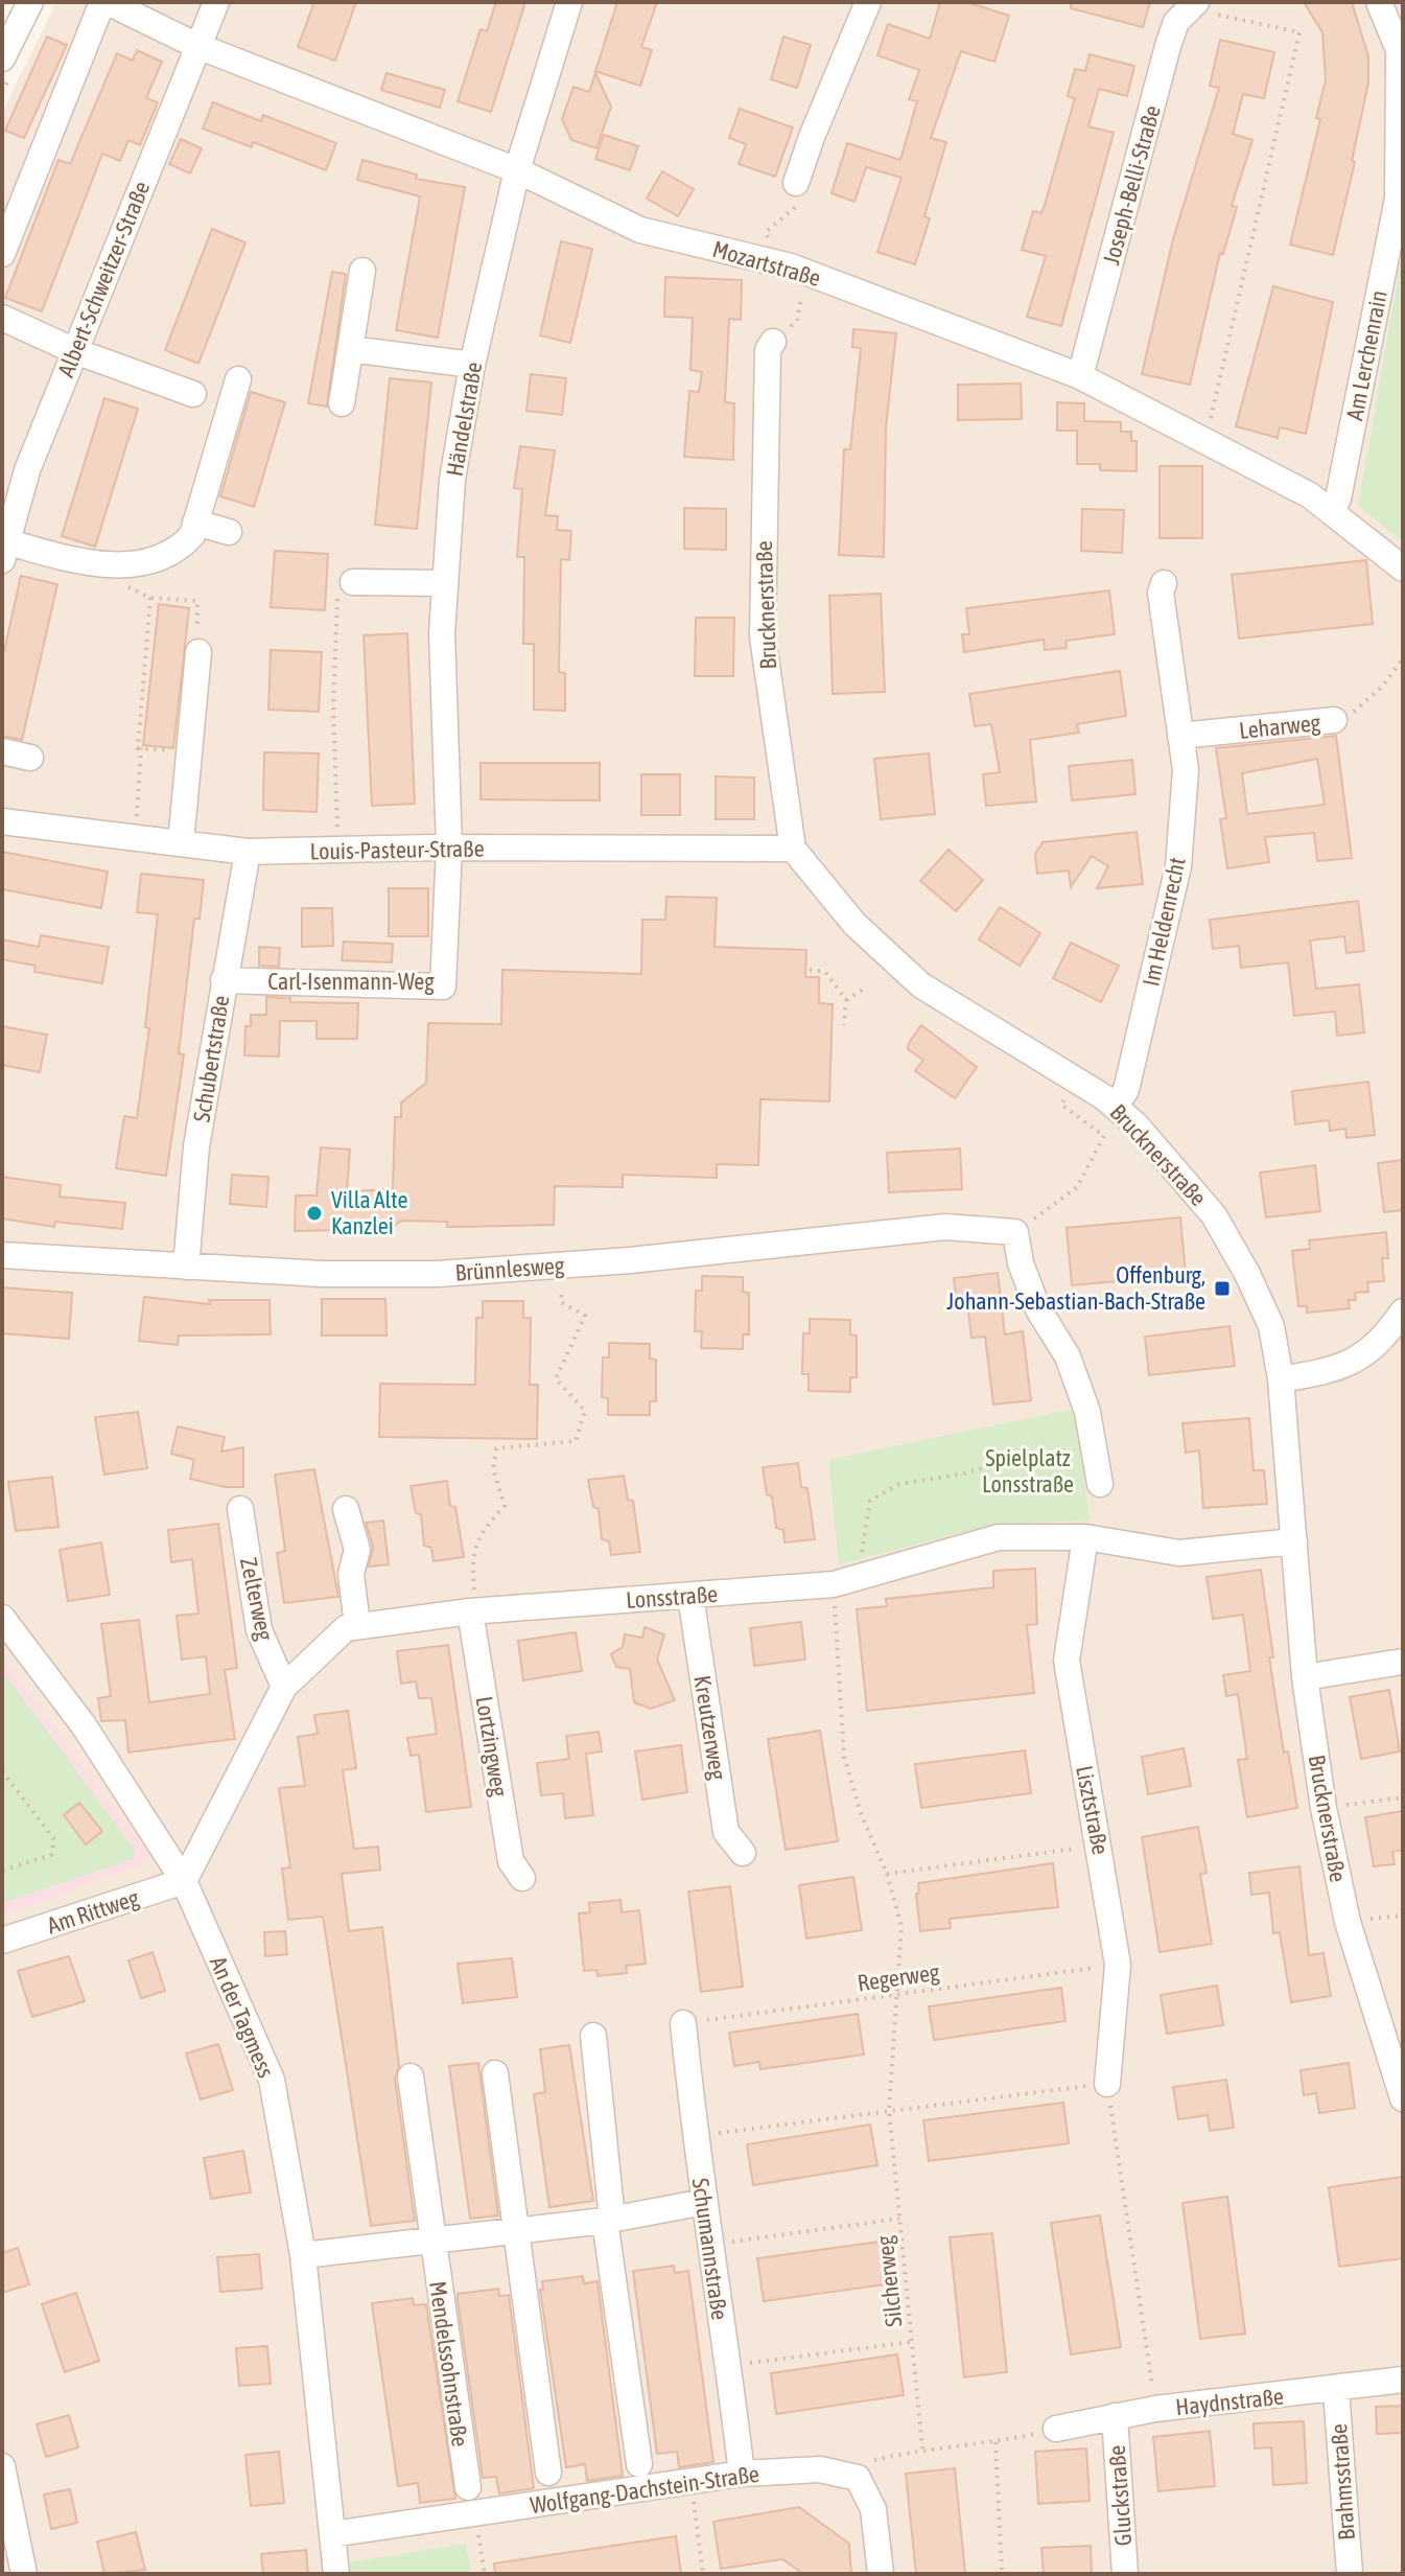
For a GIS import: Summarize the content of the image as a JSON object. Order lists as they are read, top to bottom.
{
  "streets": {
    "street": [
      "Joseph-Belli-Straße",
      "Mozartstraße",
      "Albert-Schweitzer-Straße",
      "Am Lerchenrain",
      "Händelstraße",
      "Brucknerstraße",
      "Leharweg",
      "Louis-Pasteur-Straße",
      "Im Heldenrecht",
      "Carl-Isenmann-Weg",
      "Schubertstraße",
      "Brünnlesweg",
      "Lonsstraße",
      "Zelterweg",
      "Kreutzerweg",
      "Lortzingweg",
      "Lisztstraße",
      "Am Rittweg",
      "An der Tagmess",
      "Schumannstraße",
      "Mendelssohnstraße",
      "Haydnstraße",
      "Brahmsstraße",
      "Wolfgang-Dachstein-Straße",
      "Gluckstraße"
    ],
    "path": ["Regerweg", "Silcherweg"]
  },
  "crossings": [
    ["Joseph-Belli-Straße", "Mozartstraße"],
    ["Mozartstraße", "Albert-Schweitzer-Straße"],
    ["Mozartstraße", "Am Lerchenrain"],
    ["Mozartstraße", "Händelstraße"],
    ["Händelstraße", "Louis-Pasteur-Straße"],
    ["Händelstraße", "Carl-Isenmann-Weg"],
    ["Brucknerstraße", "Louis-Pasteur-Straße"],
    ["Brucknerstraße", "Im Heldenrecht"],
    ["Brucknerstraße", "Lonsstraße"],
    ["Leharweg", "Im Heldenrecht"],
    ["Louis-Pasteur-Straße", "Carl-Isenmann-Weg"],
    ["Louis-Pasteur-Straße", "Schubertstraße"],
    ["Carl-Isenmann-Weg", "Schubertstraße"],
    ["Schubertstraße", "Brünnlesweg"],
    ["Lonsstraße", "Zelterweg"],
    ["Lonsstraße", "Kreutzerweg"],
    ["Lonsstraße", "Lortzingweg"],
    ["Lonsstraße", "Lisztstraße"],
    ["Lonsstraße", "Am Rittweg"],
    ["Lonsstraße", "An der Tagmess"],
    ["Lonsstraße", "Silcherweg"],
    ["Lisztstraße", "Regerweg"],
    ["Am Rittweg", "An der Tagmess"],
    ["Regerweg", "Schumannstraße"],
    ["Regerweg", "Silcherweg"],
    ["An der Tagmess", "Wolfgang-Dachstein-Straße"],
    ["Schumannstraße", "Wolfgang-Dachstein-Straße"],
    ["Haydnstraße", "Brahmsstraße"],
    ["Haydnstraße", "Gluckstraße"]
  ],
  "parks": ["Spielplatz Lonsstraße"],
  "places": {
    "other": ["Villa Alte Kanzlei"],
    "transit": ["Offenburg, Johann-Sebastian-Bach-Straße"]
  }
}
